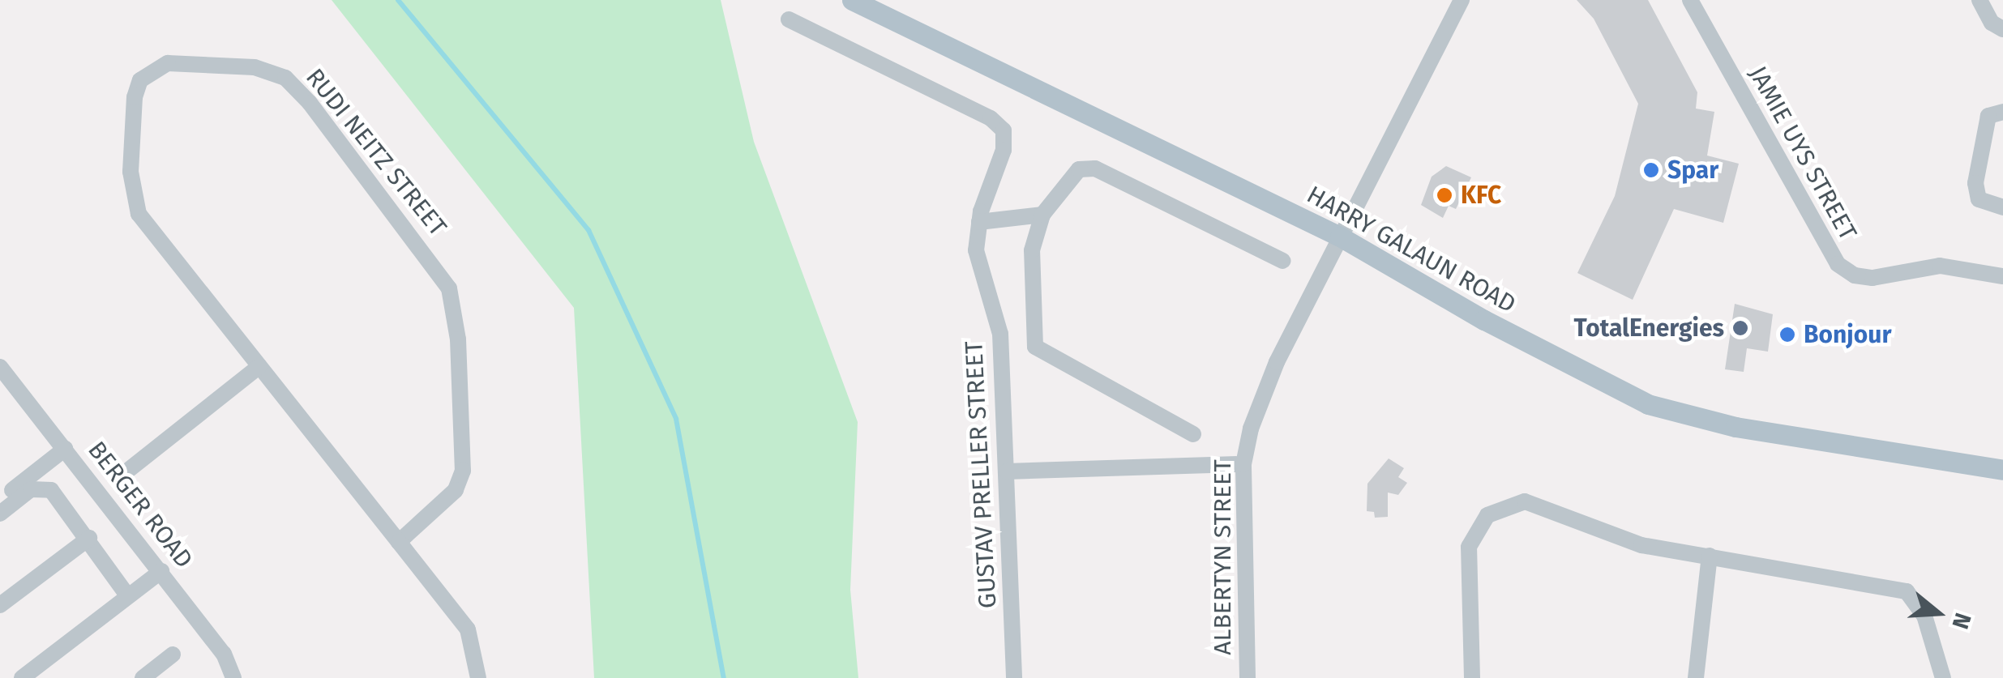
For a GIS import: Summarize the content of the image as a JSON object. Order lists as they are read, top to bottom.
{
  "streets": {
    "main road": ["HARRY GALAUN ROAD"],
    "street": [
      "RUDI NEITZ STREET",
      "JAMIE UYS STREET",
      "GUSTAV PRELLER STREET",
      "BERGER ROAD",
      "ALBERTYN STREET"
    ]
  },
  "crossings": [
    ["HARRY GALAUN ROAD", "ALBERTYN STREET"]
  ],
  "places": [
    "Spar",
    "KFC",
    "TotalEnergies",
    "Bonjour"
  ],
  "north": "right"
}
